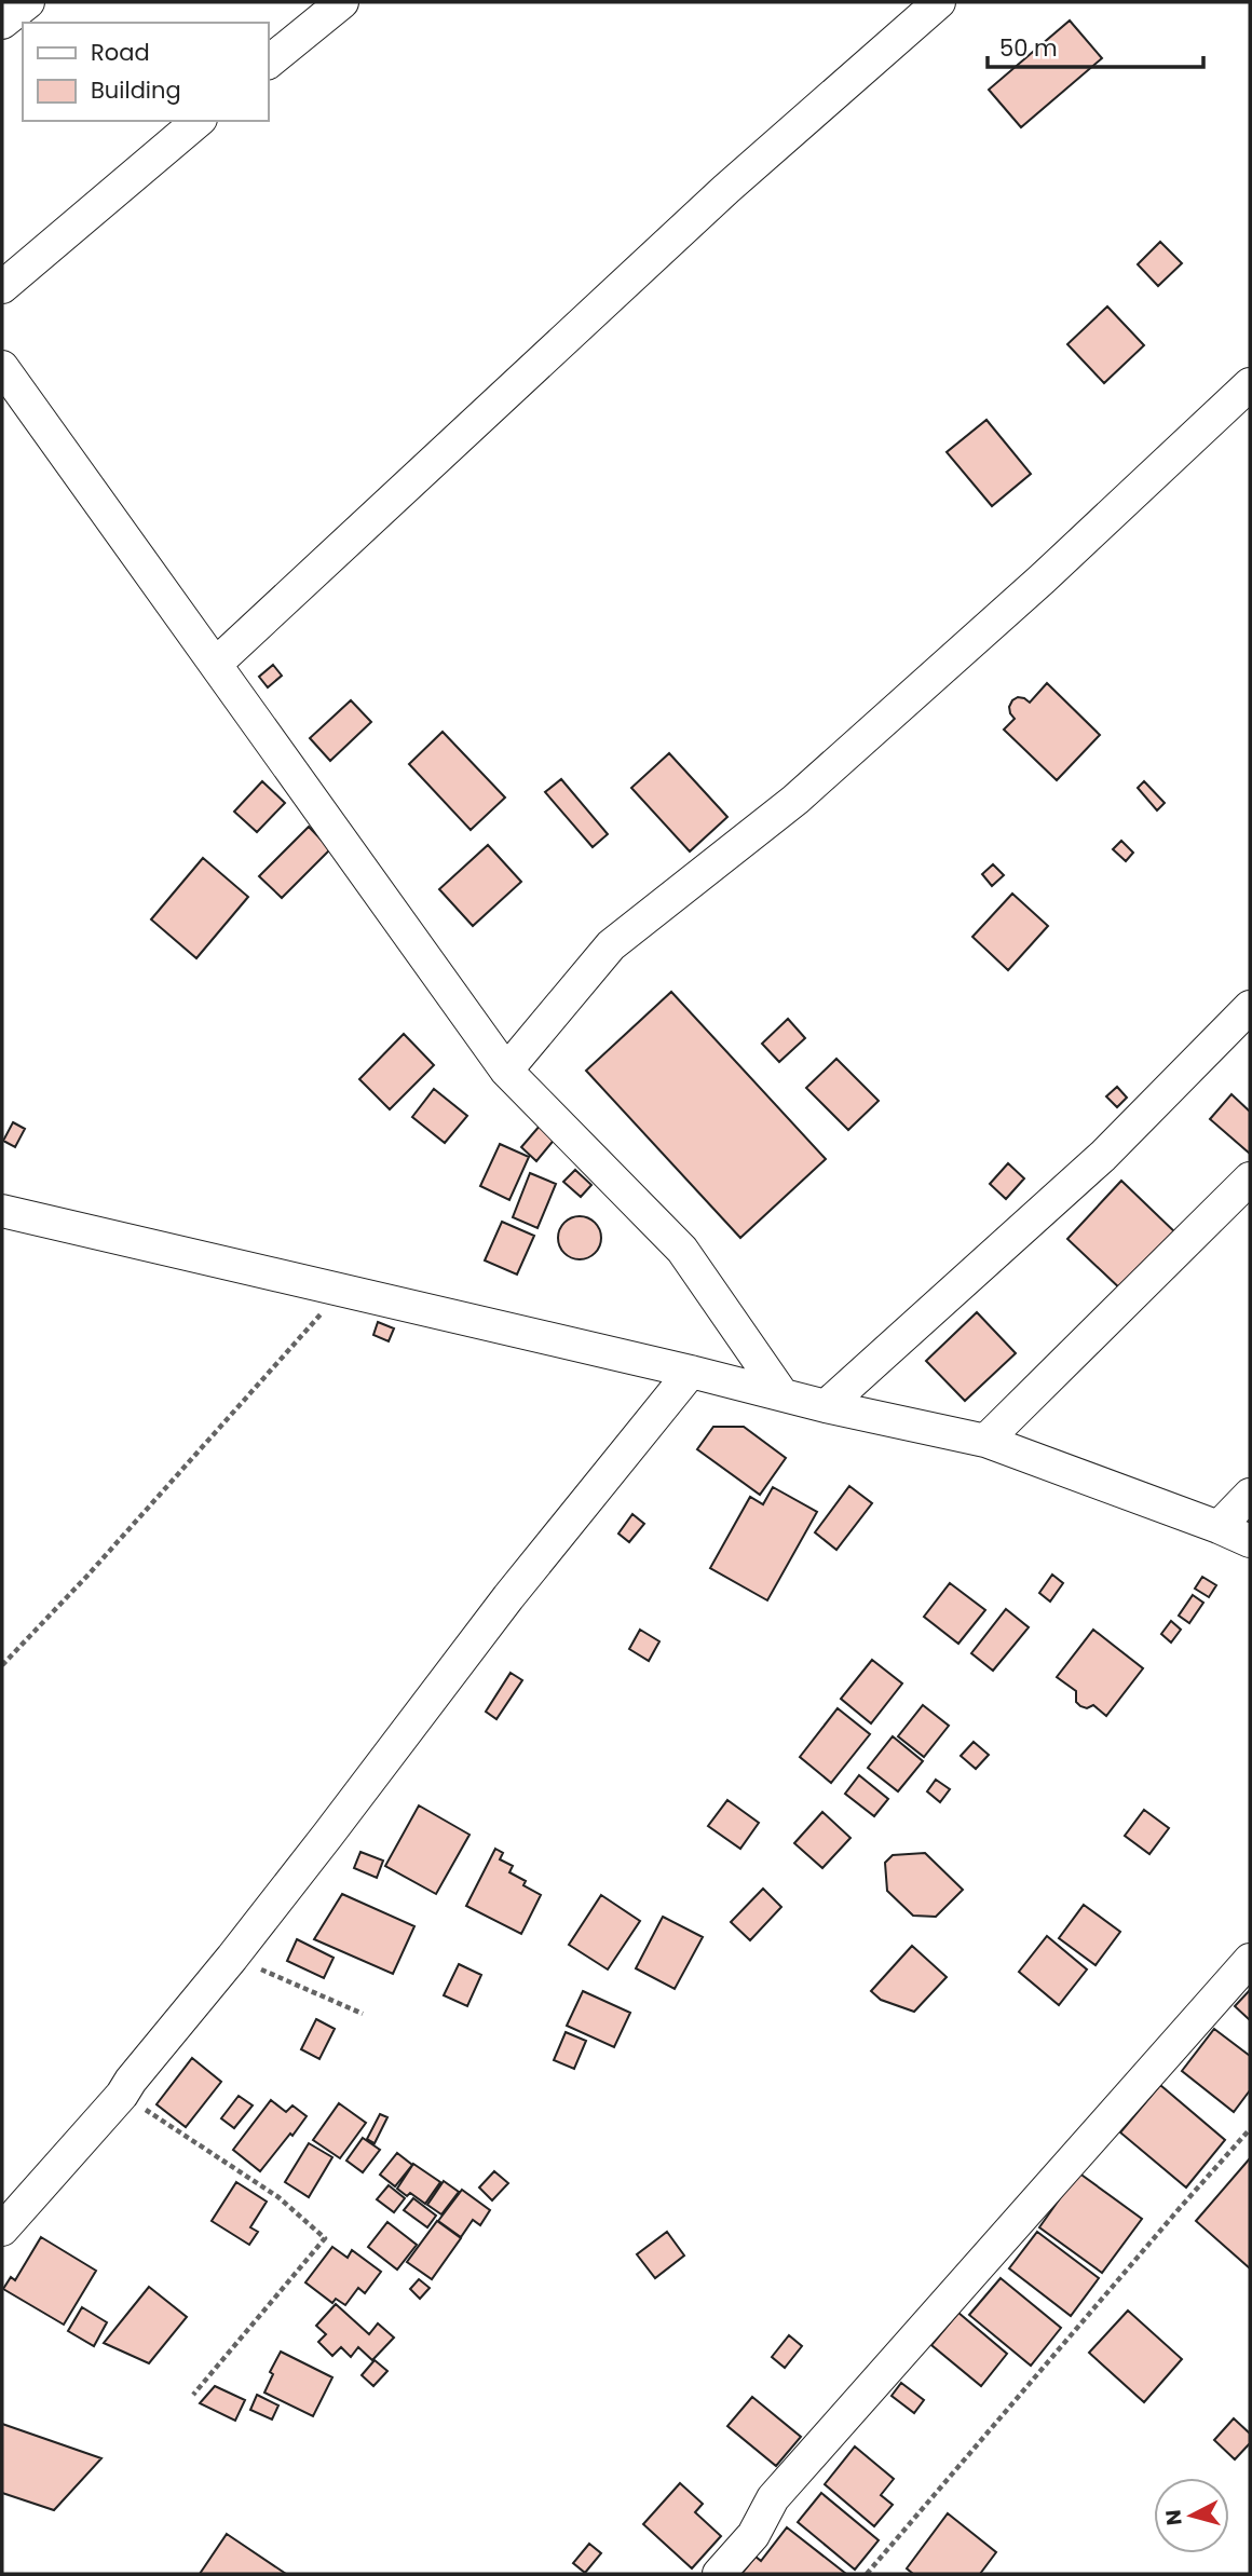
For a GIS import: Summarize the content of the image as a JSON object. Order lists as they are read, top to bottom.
{
  "legend": ["Road", "Building"],
  "scale_bar": "50 m",
  "north": "left"
}
